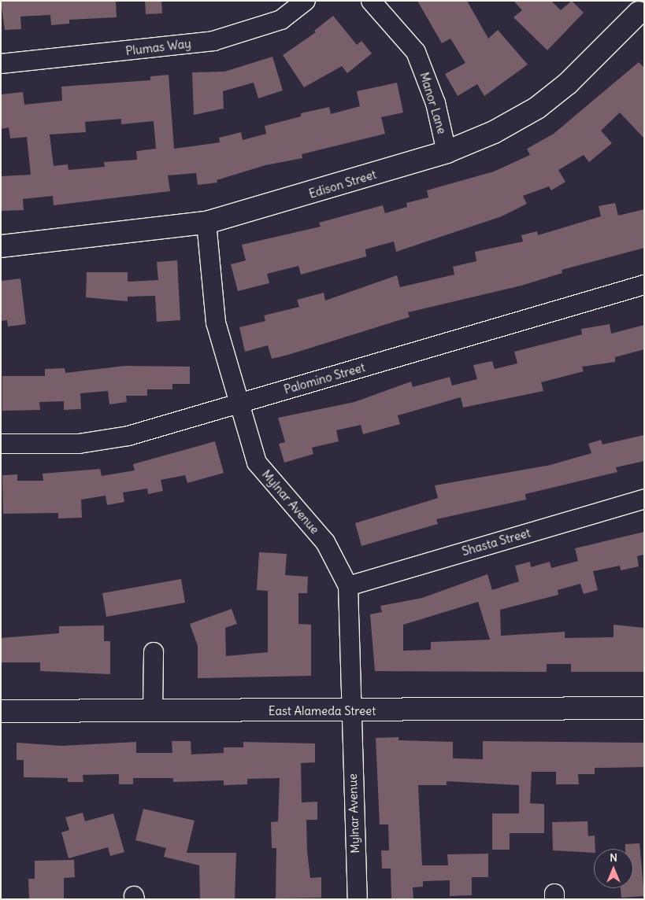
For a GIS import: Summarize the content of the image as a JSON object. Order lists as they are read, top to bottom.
{
  "streets": {
    "street": [
      "Plumas Way",
      "Manor Lane",
      "Edison Street",
      "Palomino Street",
      "Mylnar Avenue",
      "Shasta Street",
      "East Alameda Street"
    ]
  },
  "crossings": [
    ["Manor Lane", "Edison Street"],
    ["Edison Street", "Mylnar Avenue"],
    ["Palomino Street", "Mylnar Avenue"],
    ["Mylnar Avenue", "Shasta Street"],
    ["Mylnar Avenue", "East Alameda Street"]
  ],
  "north": "top"
}
